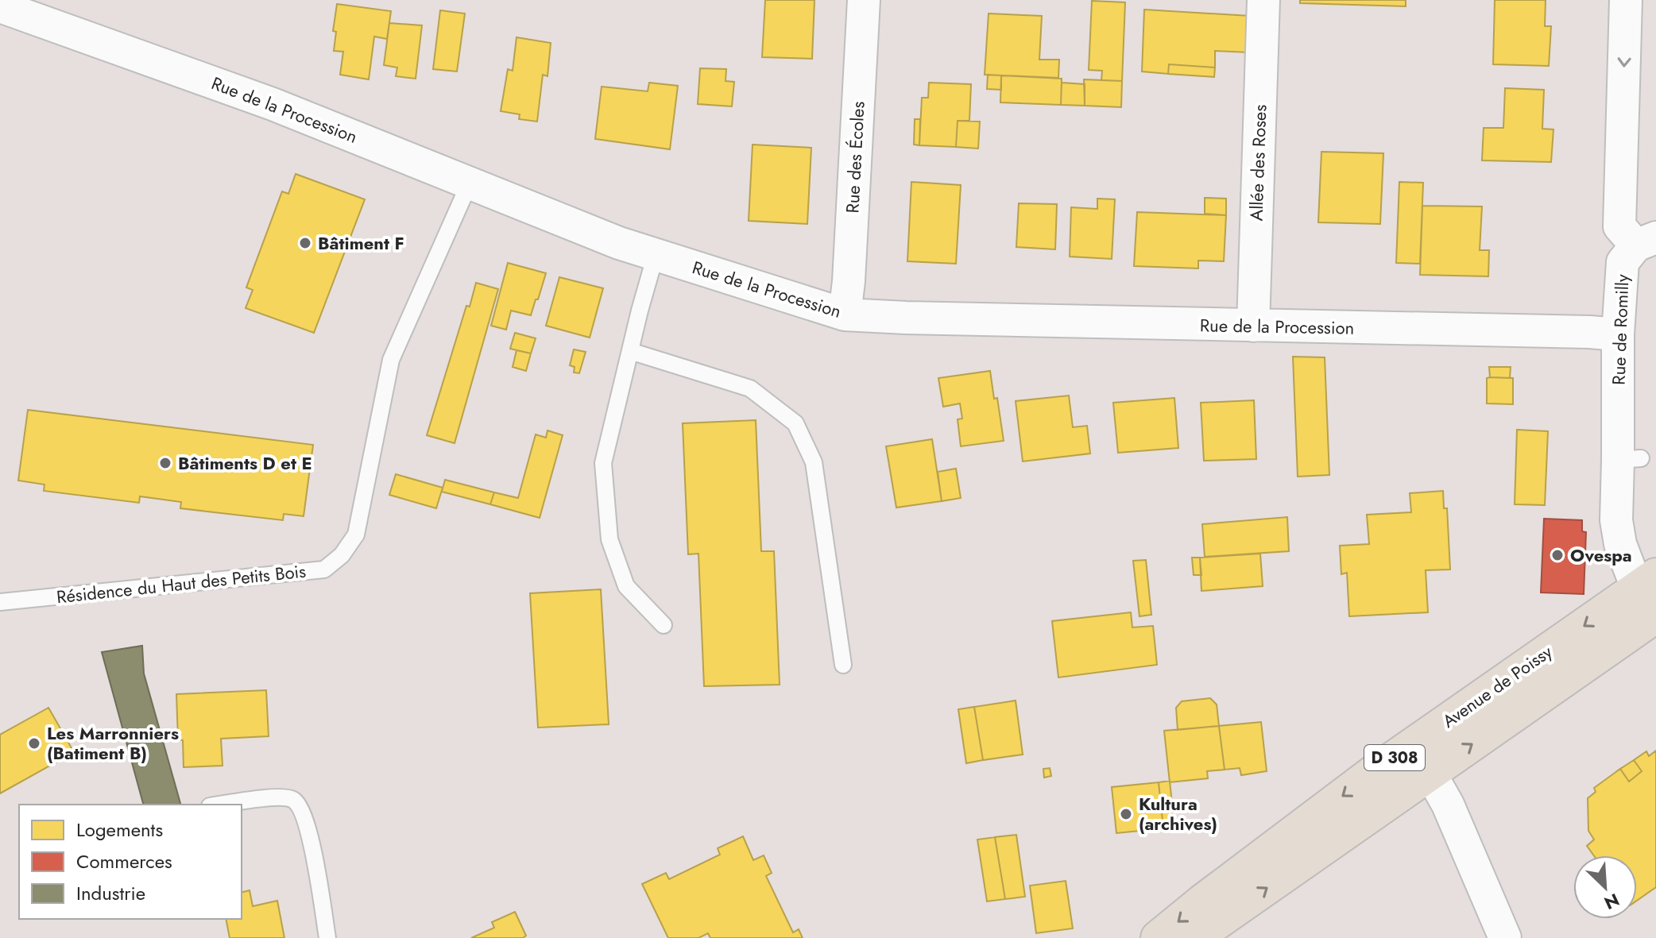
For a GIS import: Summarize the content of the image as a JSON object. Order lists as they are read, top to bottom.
{
  "streets": {
    "main road": ["Avenue de Poissy", "D 308"],
    "street": [
      "Rue de la Procession",
      "Rue des Écoles",
      "Allée des Roses",
      "Rue de Romilly"
    ],
    "lane": ["Résidence du Haut des Petits Bois"]
  },
  "crossings": [
    ["Rue de la Procession", "Rue des Écoles"],
    ["Rue de la Procession", "Allée des Roses"],
    ["Rue de la Procession", "Rue de Romilly"],
    ["Rue de la Procession", "Résidence du Haut des Petits Bois"],
    ["Rue de Romilly", "Avenue de Poissy"]
  ],
  "one_way": ["Rue de Romilly"],
  "places": [
    "Bâtiment F",
    "Bâtiments D et E",
    "Ovespa",
    "Les Marronniers (Batiment B)",
    "Kultura (archives)"
  ],
  "legend": ["Logements", "Commerces", "Industrie"],
  "north": "bottom right"
}
